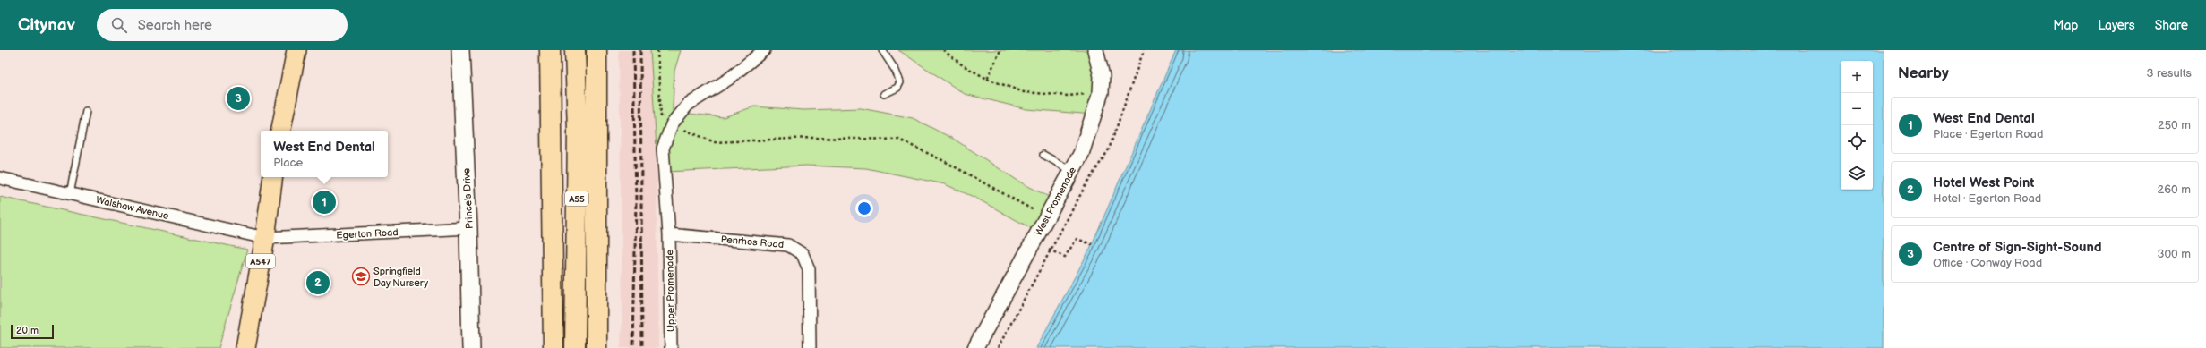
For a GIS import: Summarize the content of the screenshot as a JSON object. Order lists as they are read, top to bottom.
{
  "streets": {
    "highway": ["A55"],
    "main road": ["Prince's Drive", "A547"],
    "street": [
      "West Promenade",
      "Walshaw Avenue",
      "Egerton Road",
      "Penrhos Road",
      "Upper Promenade"
    ]
  },
  "crossings": [
    ["Prince's Drive", "Egerton Road"],
    ["Walshaw Avenue", "Egerton Road"],
    ["Walshaw Avenue", "A547"],
    ["Egerton Road", "A547"],
    ["Penrhos Road", "Upper Promenade"]
  ],
  "places": {
    "school or university": ["Springfield Day Nursery"]
  },
  "scale_bar": "20 m",
  "page": {
    "header": "Citynav",
    "search": "Search here",
    "nav": ["Map", "Layers", "Share"],
    "heading": ["Nearby", "3 results"],
    "map_buttons": ["+", "−"],
    "pins": ["3", "1", "2"],
    "list": [
      {
        "mark": "1",
        "name": "West End Dental",
        "note": "Place · Egerton Road",
        "value": "250 m"
      },
      {
        "mark": "2",
        "name": "Hotel West Point",
        "note": "Hotel · Egerton Road",
        "value": "260 m"
      },
      {
        "mark": "3",
        "name": "Centre of Sign-Sight-Sound",
        "note": "Office · Conway Road",
        "value": "300 m"
      }
    ],
    "popup": ["West End Dental", "Place"],
    "scale": "20 m"
  }
}
